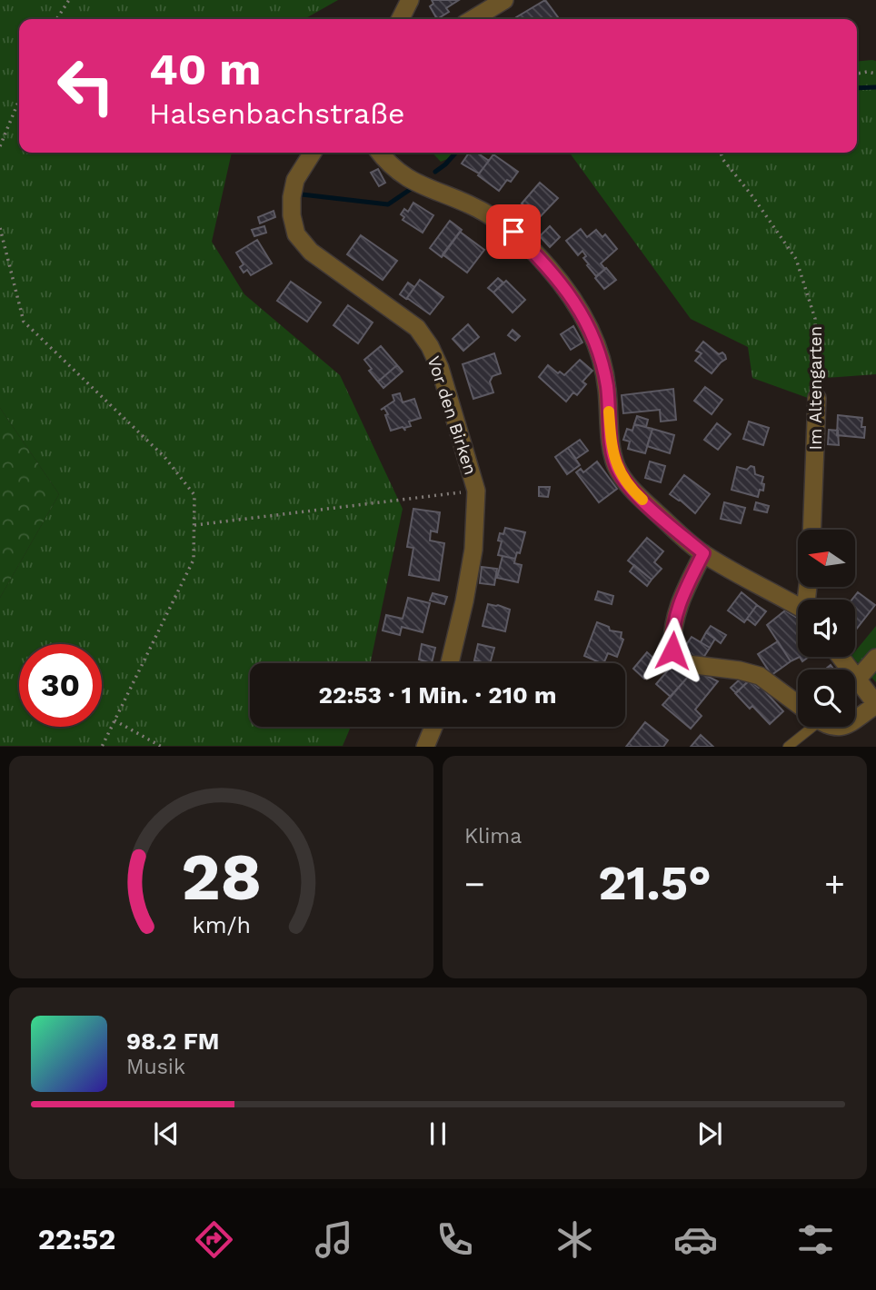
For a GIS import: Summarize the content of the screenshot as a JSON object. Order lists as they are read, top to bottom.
{
  "streets": {
    "street": ["Im Altengarten", "Vor den Birken"]
  },
  "north": "left",
  "page": {
    "turn": ["40 m", "Halsenbachstraße"],
    "limit": "30",
    "trip": "22:53 · 1 Min. · 210 m",
    "tile": "Klima",
    "heat": ["−", "21.5°", "+"],
    "song": ["98.2 FM", "Musik"],
    "tabs": "22:52",
    "gauge": ["28", "km/h"]
  }
}
